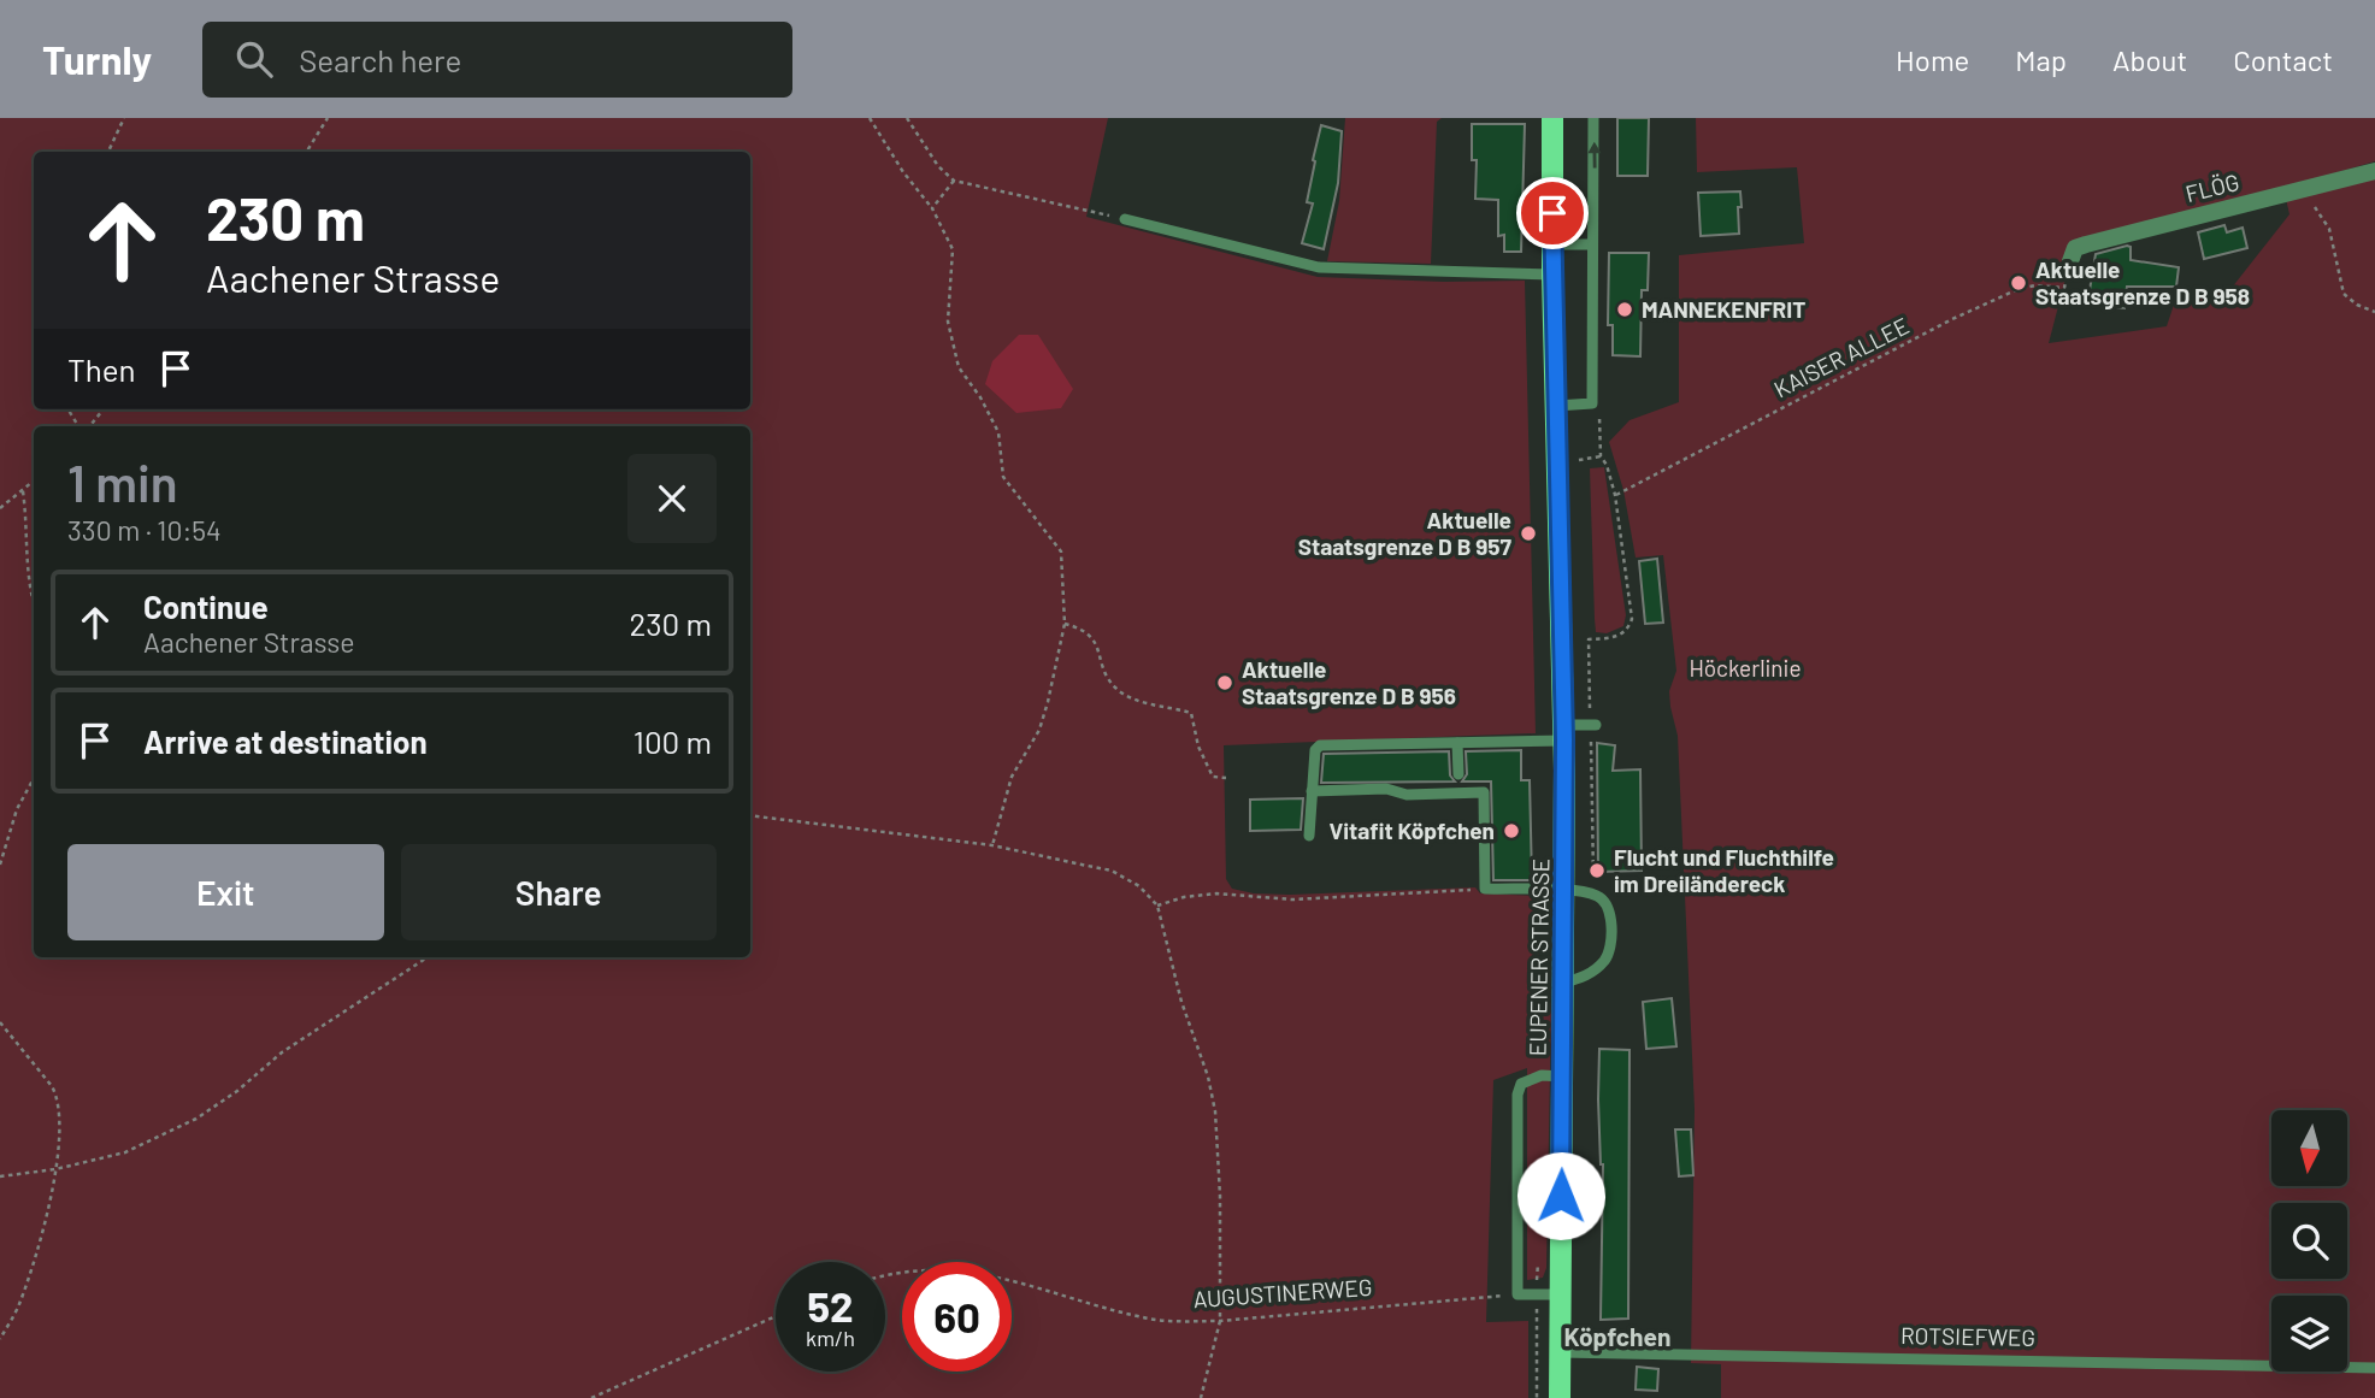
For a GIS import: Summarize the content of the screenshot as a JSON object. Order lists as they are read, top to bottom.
{
  "streets": {
    "main road": ["EUPENER STRASSE"],
    "street": ["FLÖG"],
    "lane": ["ROTSIEFWEG"],
    "path": ["KAISER ALLEE", "AUGUSTINERWEG"]
  },
  "crossings": [
    ["FLÖG", "KAISER ALLEE"],
    ["EUPENER STRASSE", "ROTSIEFWEG"]
  ],
  "districts": ["Köpfchen"],
  "parks": ["Höckerlinie"],
  "places": [
    "Aktuelle Staatsgrenze D B 958",
    "MANNEKENFRIT",
    "Aktuelle Staatsgrenze D B 957",
    "Aktuelle Staatsgrenze D B 956",
    "Vitafit Köpfchen",
    "Flucht und Fluchthilfe im Dreiländereck"
  ],
  "north": "bottom",
  "page": {
    "header": "Turnly",
    "search": "Search here",
    "nav": [
      "Home",
      "Map",
      "About",
      "Contact"
    ],
    "turn": ["230 m", "Aachener Strasse"],
    "then": "Then",
    "heading": ["1 min", "330 m · 10:54"],
    "list": [
      {
        "name": "Continue",
        "note": "Aachener Strasse",
        "value": "230 m"
      },
      {
        "name": "Arrive at destination",
        "value": "100 m"
      }
    ],
    "buttons": ["Exit", "Share"],
    "speed": "52 km/h",
    "limit": "60"
  }
}
